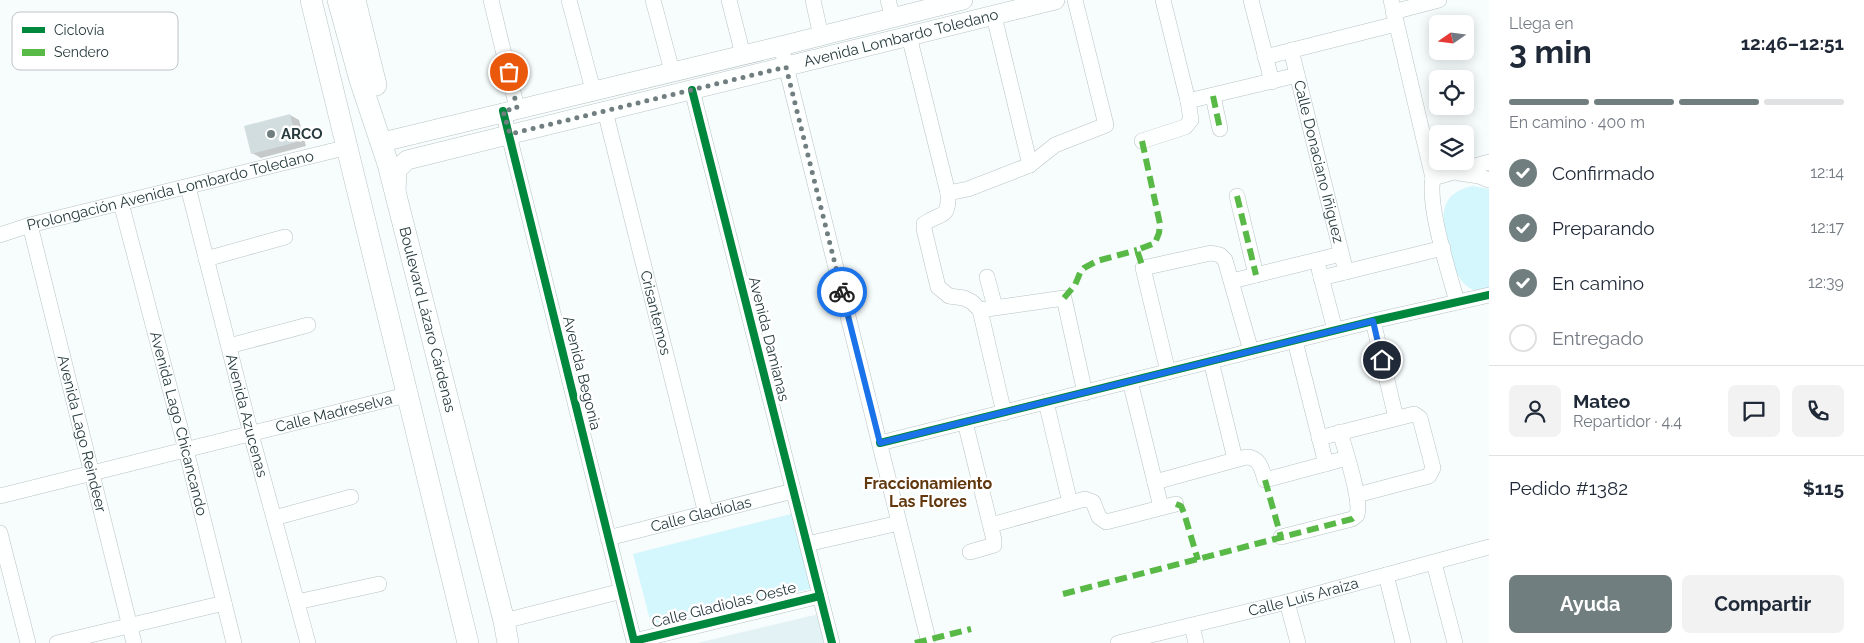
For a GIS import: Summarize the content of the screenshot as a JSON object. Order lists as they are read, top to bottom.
{
  "streets": {
    "highway": ["Boulevard Lázaro Cárdenas"],
    "main road": ["Avenida Lombardo Toledano"],
    "street": [
      "Calle Donaciano Iñiguez",
      "Prolongación Avenida Lombardo Toledano",
      "Crisantemos",
      "Avenida Damianas",
      "Avenida Begonia",
      "Calle Madreselva",
      "Avenida Azucenas",
      "Avenida Lago Chicancando",
      "Avenida Lago Reindeer",
      "Calle Gladiolas",
      "Calle Luis Araiza",
      "Calle Gladiolas Oeste"
    ]
  },
  "crossings": [
    ["Avenida Lombardo Toledano", "Crisantemos"],
    ["Avenida Lombardo Toledano", "Boulevard Lázaro Cárdenas"],
    ["Avenida Lombardo Toledano", "Avenida Damianas"],
    ["Avenida Lombardo Toledano", "Avenida Begonia"],
    ["Prolongación Avenida Lombardo Toledano", "Avenida Azucenas"],
    ["Prolongación Avenida Lombardo Toledano", "Avenida Lago Chicancando"],
    ["Prolongación Avenida Lombardo Toledano", "Avenida Lago Reindeer"],
    ["Crisantemos", "Calle Gladiolas"],
    ["Avenida Damianas", "Calle Gladiolas"],
    ["Avenida Damianas", "Calle Gladiolas Oeste"],
    ["Avenida Begonia", "Calle Gladiolas"],
    ["Avenida Begonia", "Calle Gladiolas Oeste"],
    ["Calle Madreselva", "Avenida Azucenas"],
    ["Calle Madreselva", "Avenida Lago Chicancando"],
    ["Calle Madreselva", "Avenida Lago Reindeer"]
  ],
  "districts": ["Fraccionamiento Las Flores"],
  "places": ["ARCO"],
  "legend": ["Ciclovía", "Sendero"],
  "north": "left",
  "page": {
    "heading": ["3 min", "Llega en", "12:46–12:51"],
    "panel": [
      "Mateo",
      "Repartidor · 4.4",
      "Pedido #1382",
      "$115"
    ],
    "bar": "En camino · 400 m",
    "list": [
      ["Confirmado", "12:14"],
      ["Preparando", "12:17"],
      ["En camino", "12:39"],
      "Entregado"
    ],
    "buttons": ["Ayuda", "Compartir"]
  }
}
